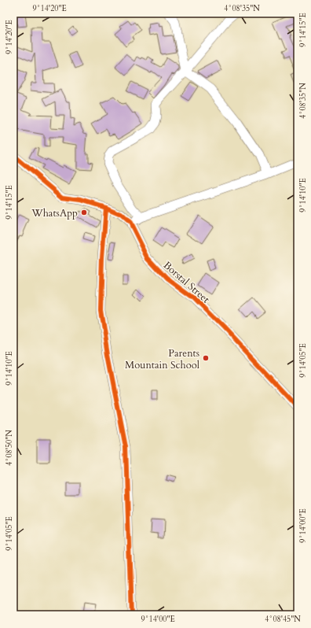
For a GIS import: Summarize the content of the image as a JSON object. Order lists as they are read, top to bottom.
{
  "streets": {
    "street": ["Borstal Street"]
  },
  "places": ["WhatsApp", "Parents Mountain School"],
  "coordinates": [
    "9°14'20\"E",
    "4°08'35\"N",
    "9°14'15\"E",
    "9°14'10\"E",
    "9°14'05\"E",
    "4°08'50\"N",
    "9°14'00\"E",
    "4°08'45\"N"
  ]
}
